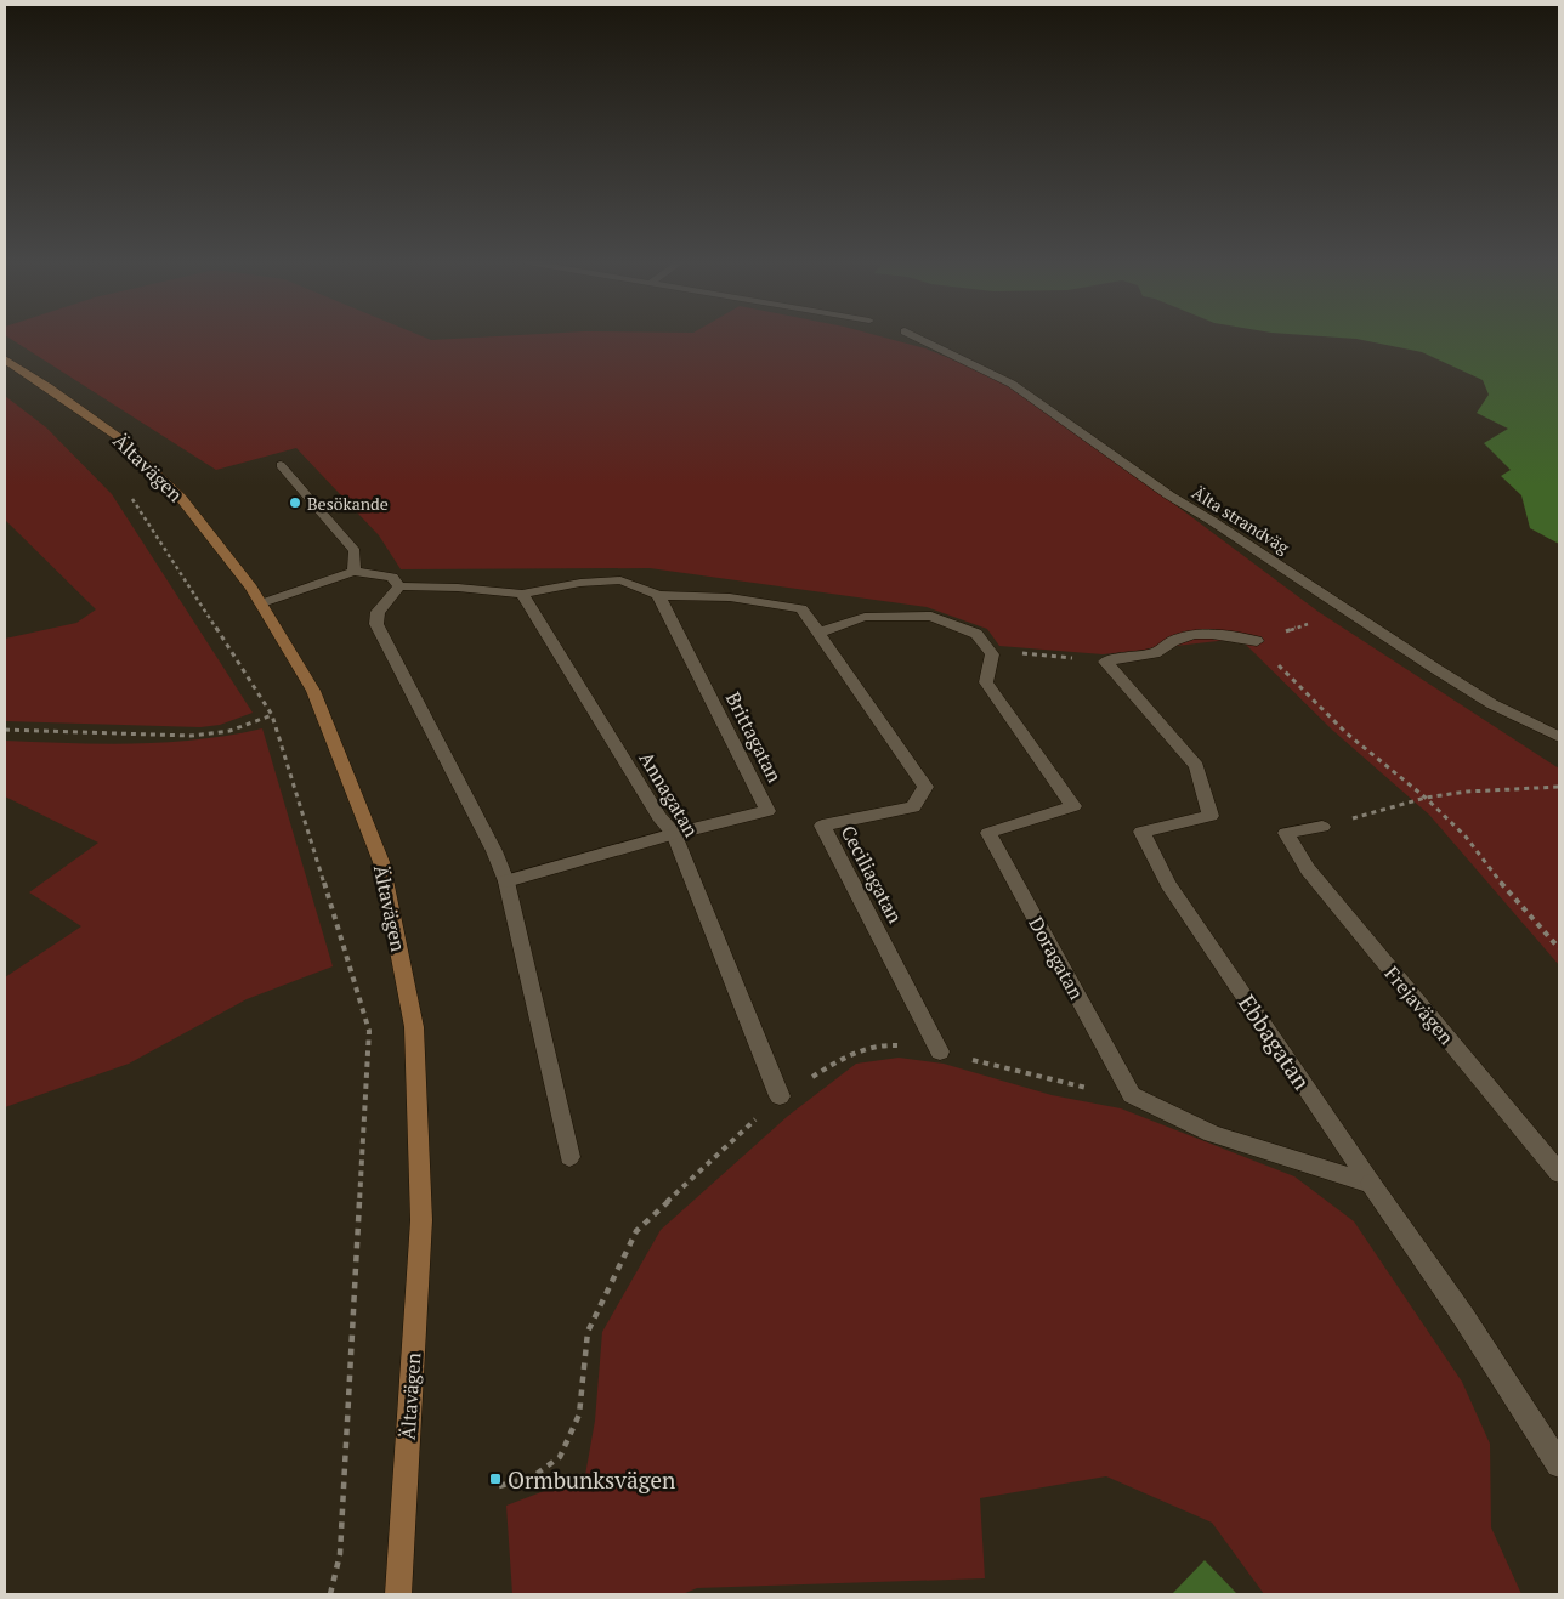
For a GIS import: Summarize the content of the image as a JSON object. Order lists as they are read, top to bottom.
{
  "streets": {
    "main road": ["Ältavägen"],
    "street": [
      "Älta strandväg",
      "Brittagatan",
      "Annagatan",
      "Ceciliagatan",
      "Doragatan",
      "Frejavägen",
      "Ebbagatan"
    ]
  },
  "crossings": [
    ["Brittagatan", "Annagatan"]
  ],
  "places": {
    "other": ["Besökande"],
    "transit": ["Ormbunksvägen"]
  }
}
